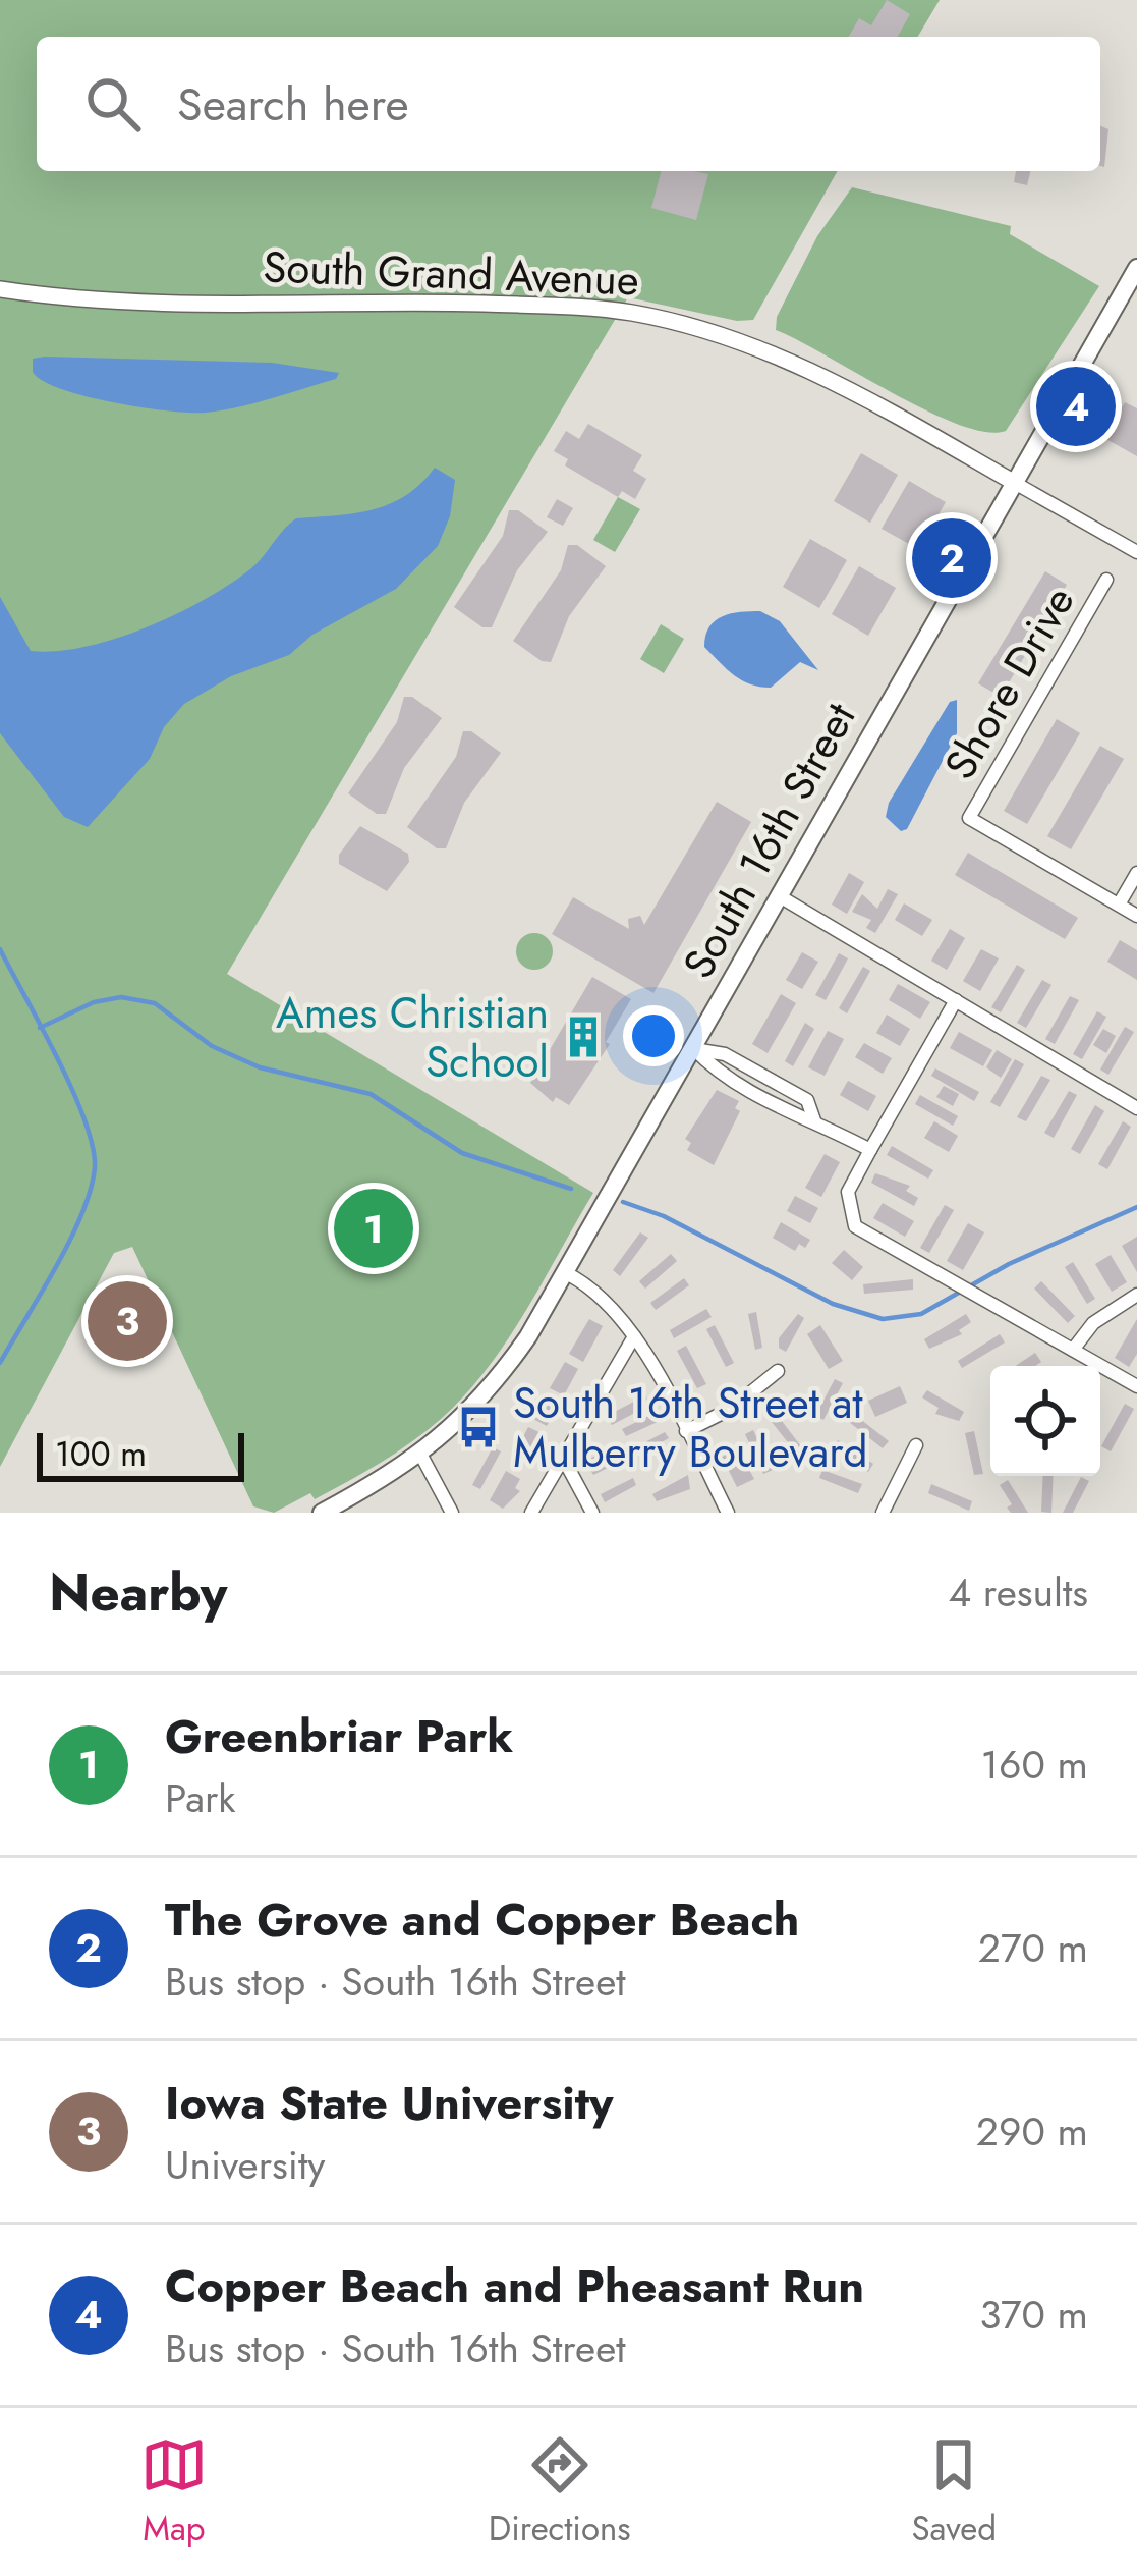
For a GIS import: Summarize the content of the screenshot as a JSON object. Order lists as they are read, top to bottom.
{
  "streets": {
    "main road": ["South 16th Street"],
    "street": ["South Grand Avenue", "Shore Drive"]
  },
  "crossings": [
    ["South Grand Avenue", "South 16th Street"]
  ],
  "places": {
    "building": ["Ames Christian School"],
    "bus stop": ["South 16th Street at Mulberry Boulevard"]
  },
  "scale_bar": "100 m",
  "page": {
    "search": "Search here",
    "pins": [
      "4",
      "2",
      "1",
      "3"
    ],
    "scale": "100 m",
    "heading": ["Nearby", "4 results"],
    "list": [
      {
        "mark": "1",
        "name": "Greenbriar Park",
        "note": "Park",
        "value": "160 m"
      },
      {
        "mark": "2",
        "name": "The Grove and Copper Beach",
        "note": "Bus stop · South 16th Street",
        "value": "270 m"
      },
      {
        "mark": "3",
        "name": "Iowa State University",
        "note": "University",
        "value": "290 m"
      },
      {
        "mark": "4",
        "name": "Copper Beach and Pheasant Run",
        "note": "Bus stop · South 16th Street",
        "value": "370 m"
      }
    ],
    "nav": ["Map", "Directions", "Saved"]
  }
}
